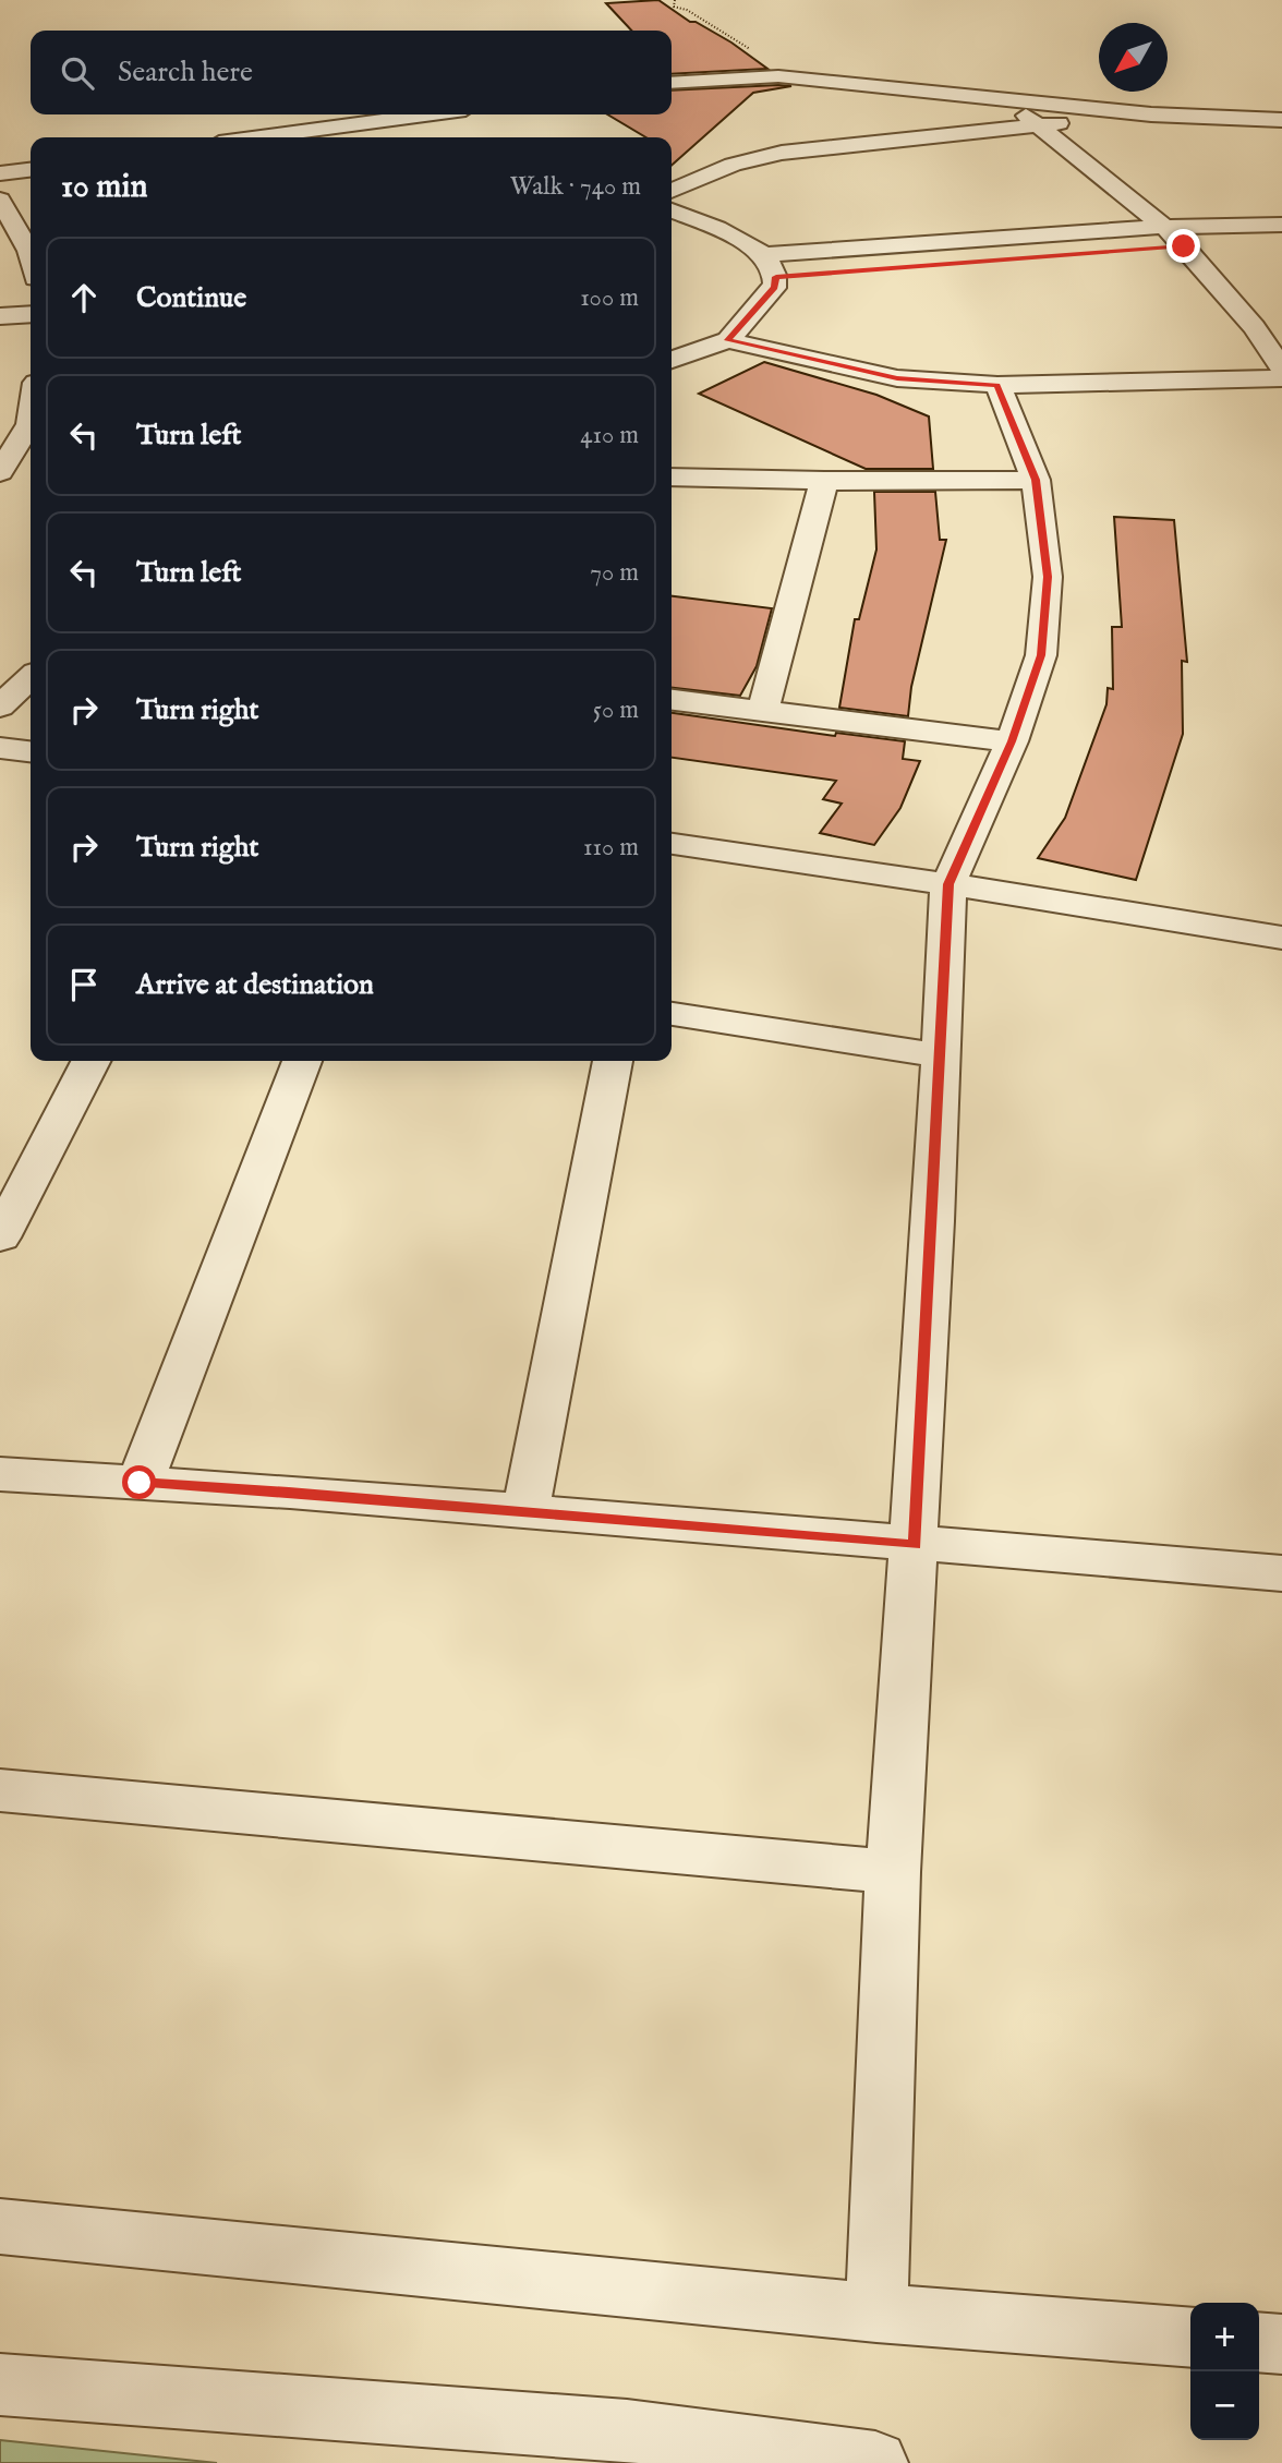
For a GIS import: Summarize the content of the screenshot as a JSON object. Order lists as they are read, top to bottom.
{
  "north": "bottom left",
  "page": {
    "search": "Search here",
    "heading": ["10 min", "Walk · 740 m"],
    "list": [
      ["Continue", "100 m"],
      ["Turn left", "410 m"],
      ["Turn left", "70 m"],
      ["Turn right", "50 m"],
      ["Turn right", "110 m"],
      "Arrive at destination"
    ],
    "map_buttons": ["+", "−"]
  }
}
